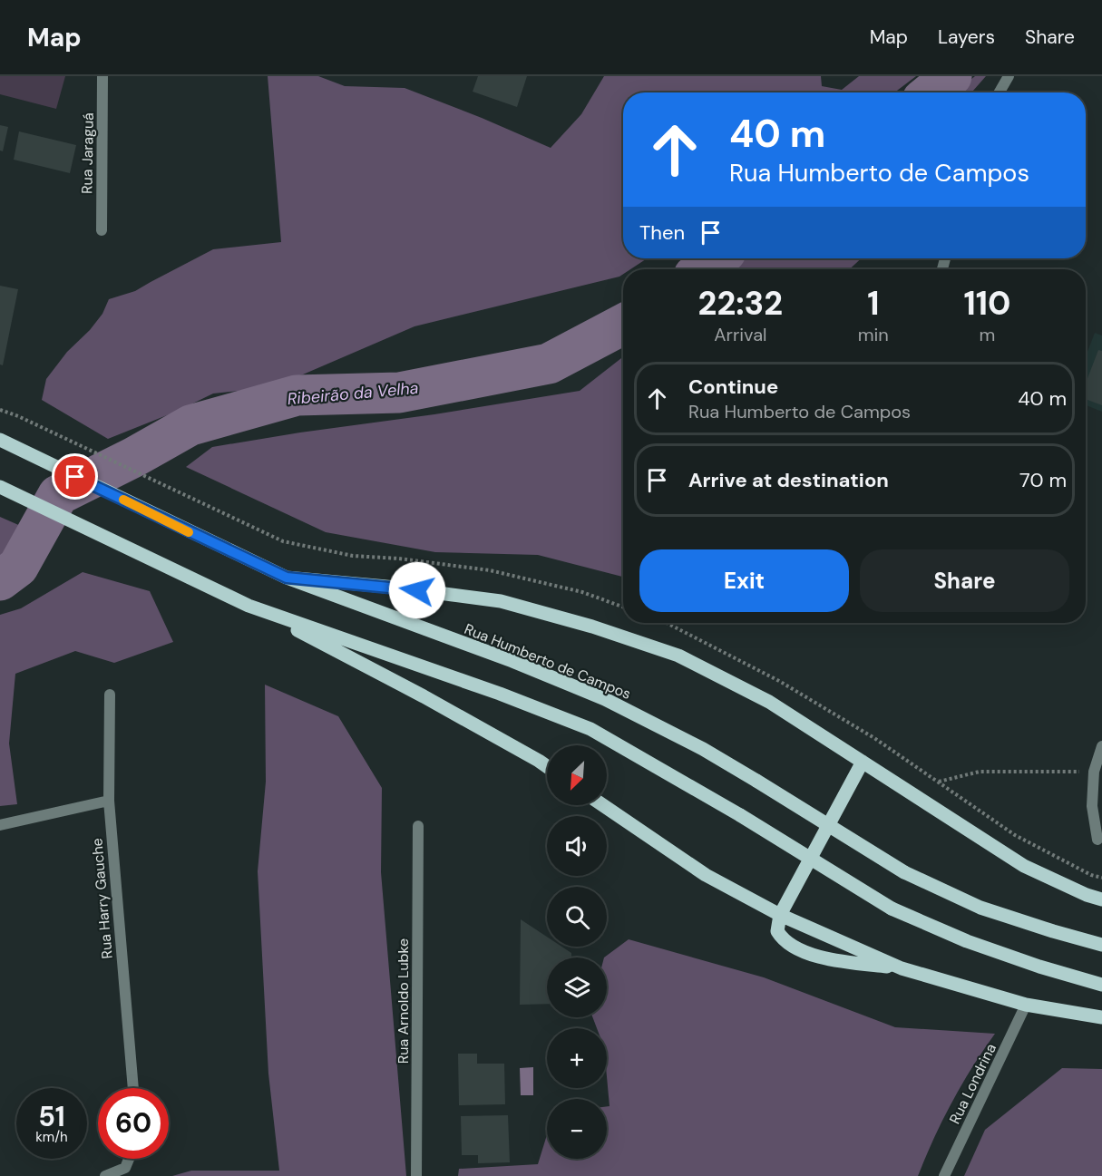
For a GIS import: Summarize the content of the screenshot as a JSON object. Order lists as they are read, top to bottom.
{
  "streets": {
    "main road": ["Rua Humberto de Campos"],
    "street": [
      "Rua Jaraguá",
      "Rua Harry Gauche",
      "Rua Arnoldo Lubke",
      "Rua Londrina"
    ]
  },
  "water": ["Ribeirão da Velha"],
  "north": "bottom left",
  "page": {
    "header": "Map",
    "nav": ["Map", "Layers", "Share"],
    "turn": ["40 m", "Rua Humberto de Campos"],
    "then": "Then",
    "eta": [
      "22:32",
      "Arrival",
      "1",
      "min",
      "110",
      "m"
    ],
    "list": [
      {
        "name": "Continue",
        "note": "Rua Humberto de Campos",
        "value": "40 m"
      },
      {
        "name": "Arrive at destination",
        "value": "70 m"
      }
    ],
    "buttons": ["Exit", "Share"],
    "map_buttons": ["+", "−"],
    "speed": "51 km/h",
    "limit": "60"
  }
}
